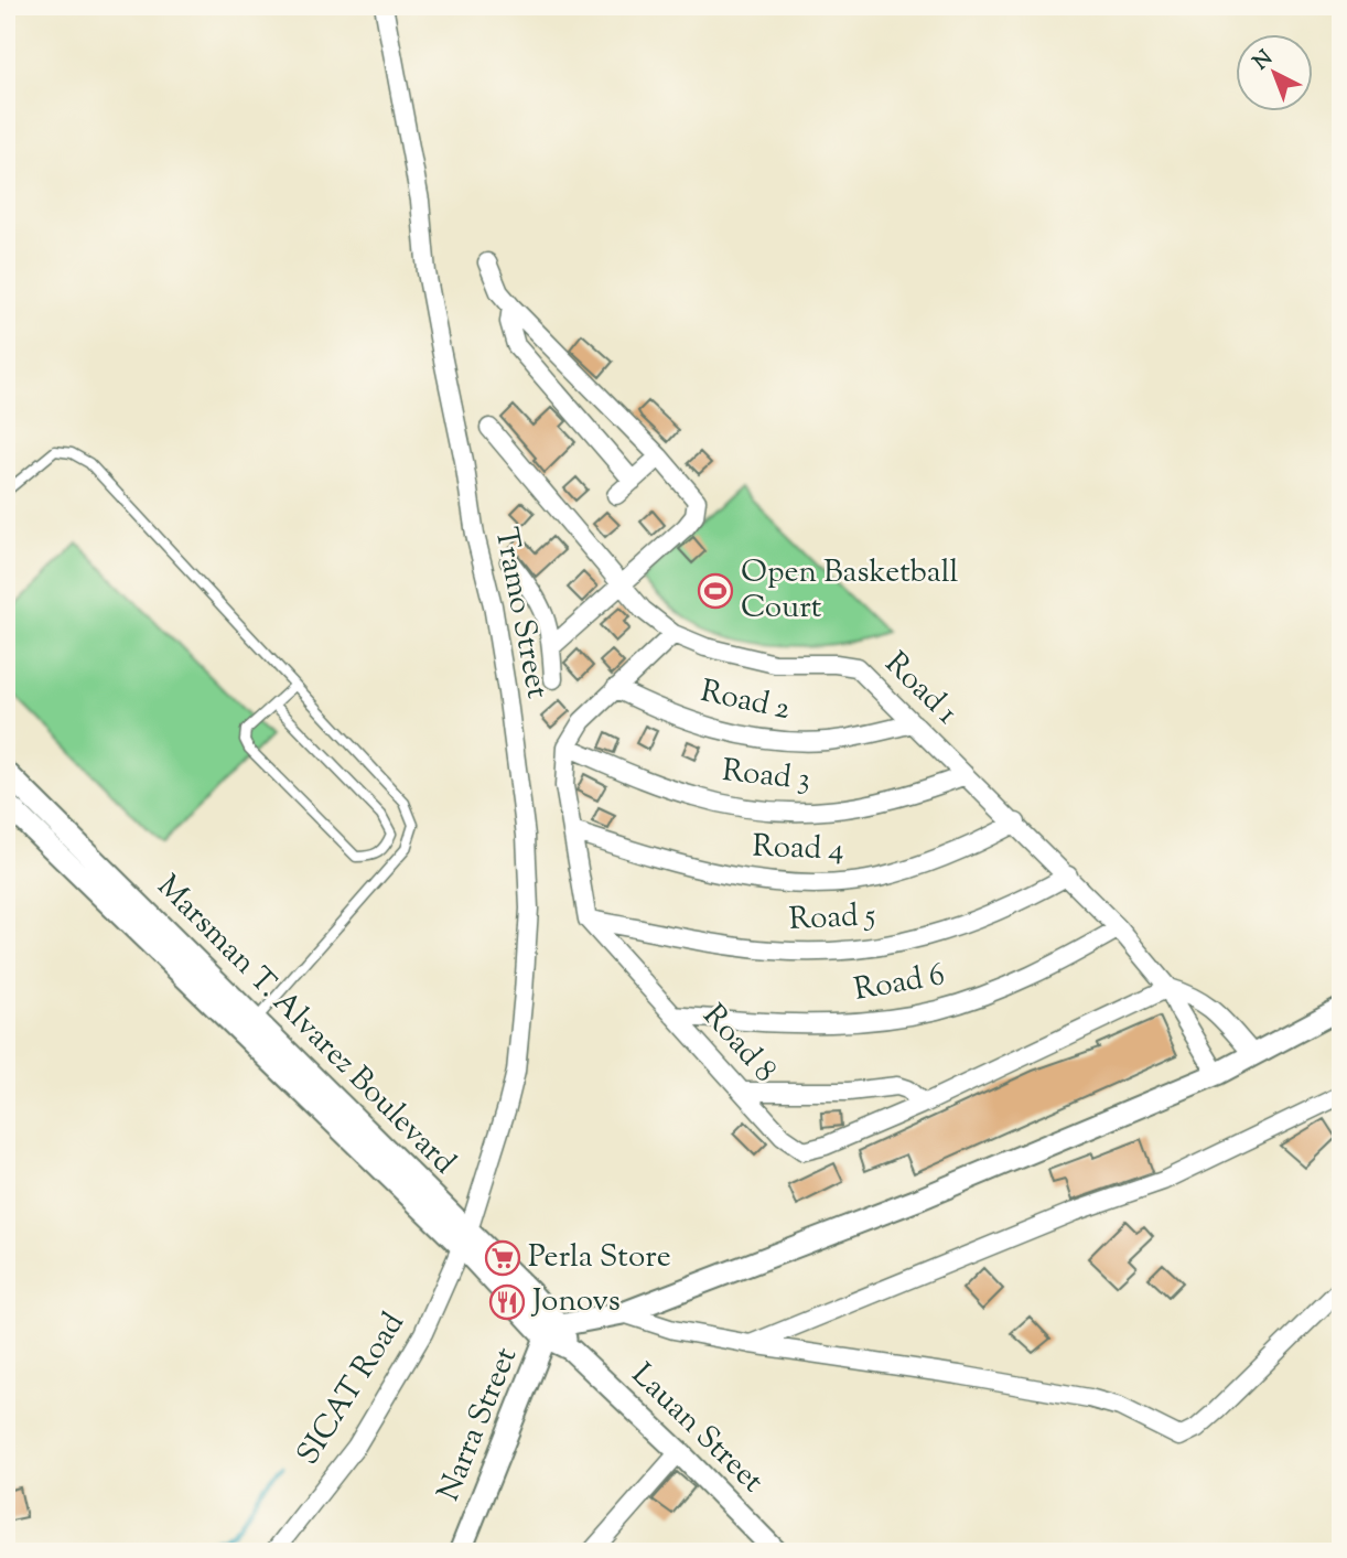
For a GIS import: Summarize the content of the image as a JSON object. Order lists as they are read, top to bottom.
{
  "streets": {
    "street": [
      "Tramo Street",
      "Road 1",
      "Road 2",
      "Road 3",
      "Road 4",
      "Road 5",
      "Road 6",
      "Marsman T. Alvarez Boulevard",
      "Road 8",
      "SICAT Road",
      "Narra Street",
      "Lauan Street"
    ]
  },
  "crossings": [
    ["Tramo Street", "Marsman T. Alvarez Boulevard"],
    ["Tramo Street", "SICAT Road"],
    ["Road 1", "Road 2"],
    ["Road 1", "Road 3"],
    ["Road 1", "Road 4"],
    ["Road 1", "Road 5"],
    ["Road 1", "Road 6"],
    ["Road 1", "Road 8"],
    ["Road 5", "Road 8"],
    ["Road 6", "Road 8"],
    ["Marsman T. Alvarez Boulevard", "SICAT Road"],
    ["Marsman T. Alvarez Boulevard", "Narra Street"],
    ["Marsman T. Alvarez Boulevard", "Lauan Street"],
    ["Narra Street", "Lauan Street"]
  ],
  "places": {
    "sports": ["Open Basketball Court"],
    "supermarket": ["Perla Store"],
    "restaurant": ["Jonovs"]
  },
  "north": "top left"
}
